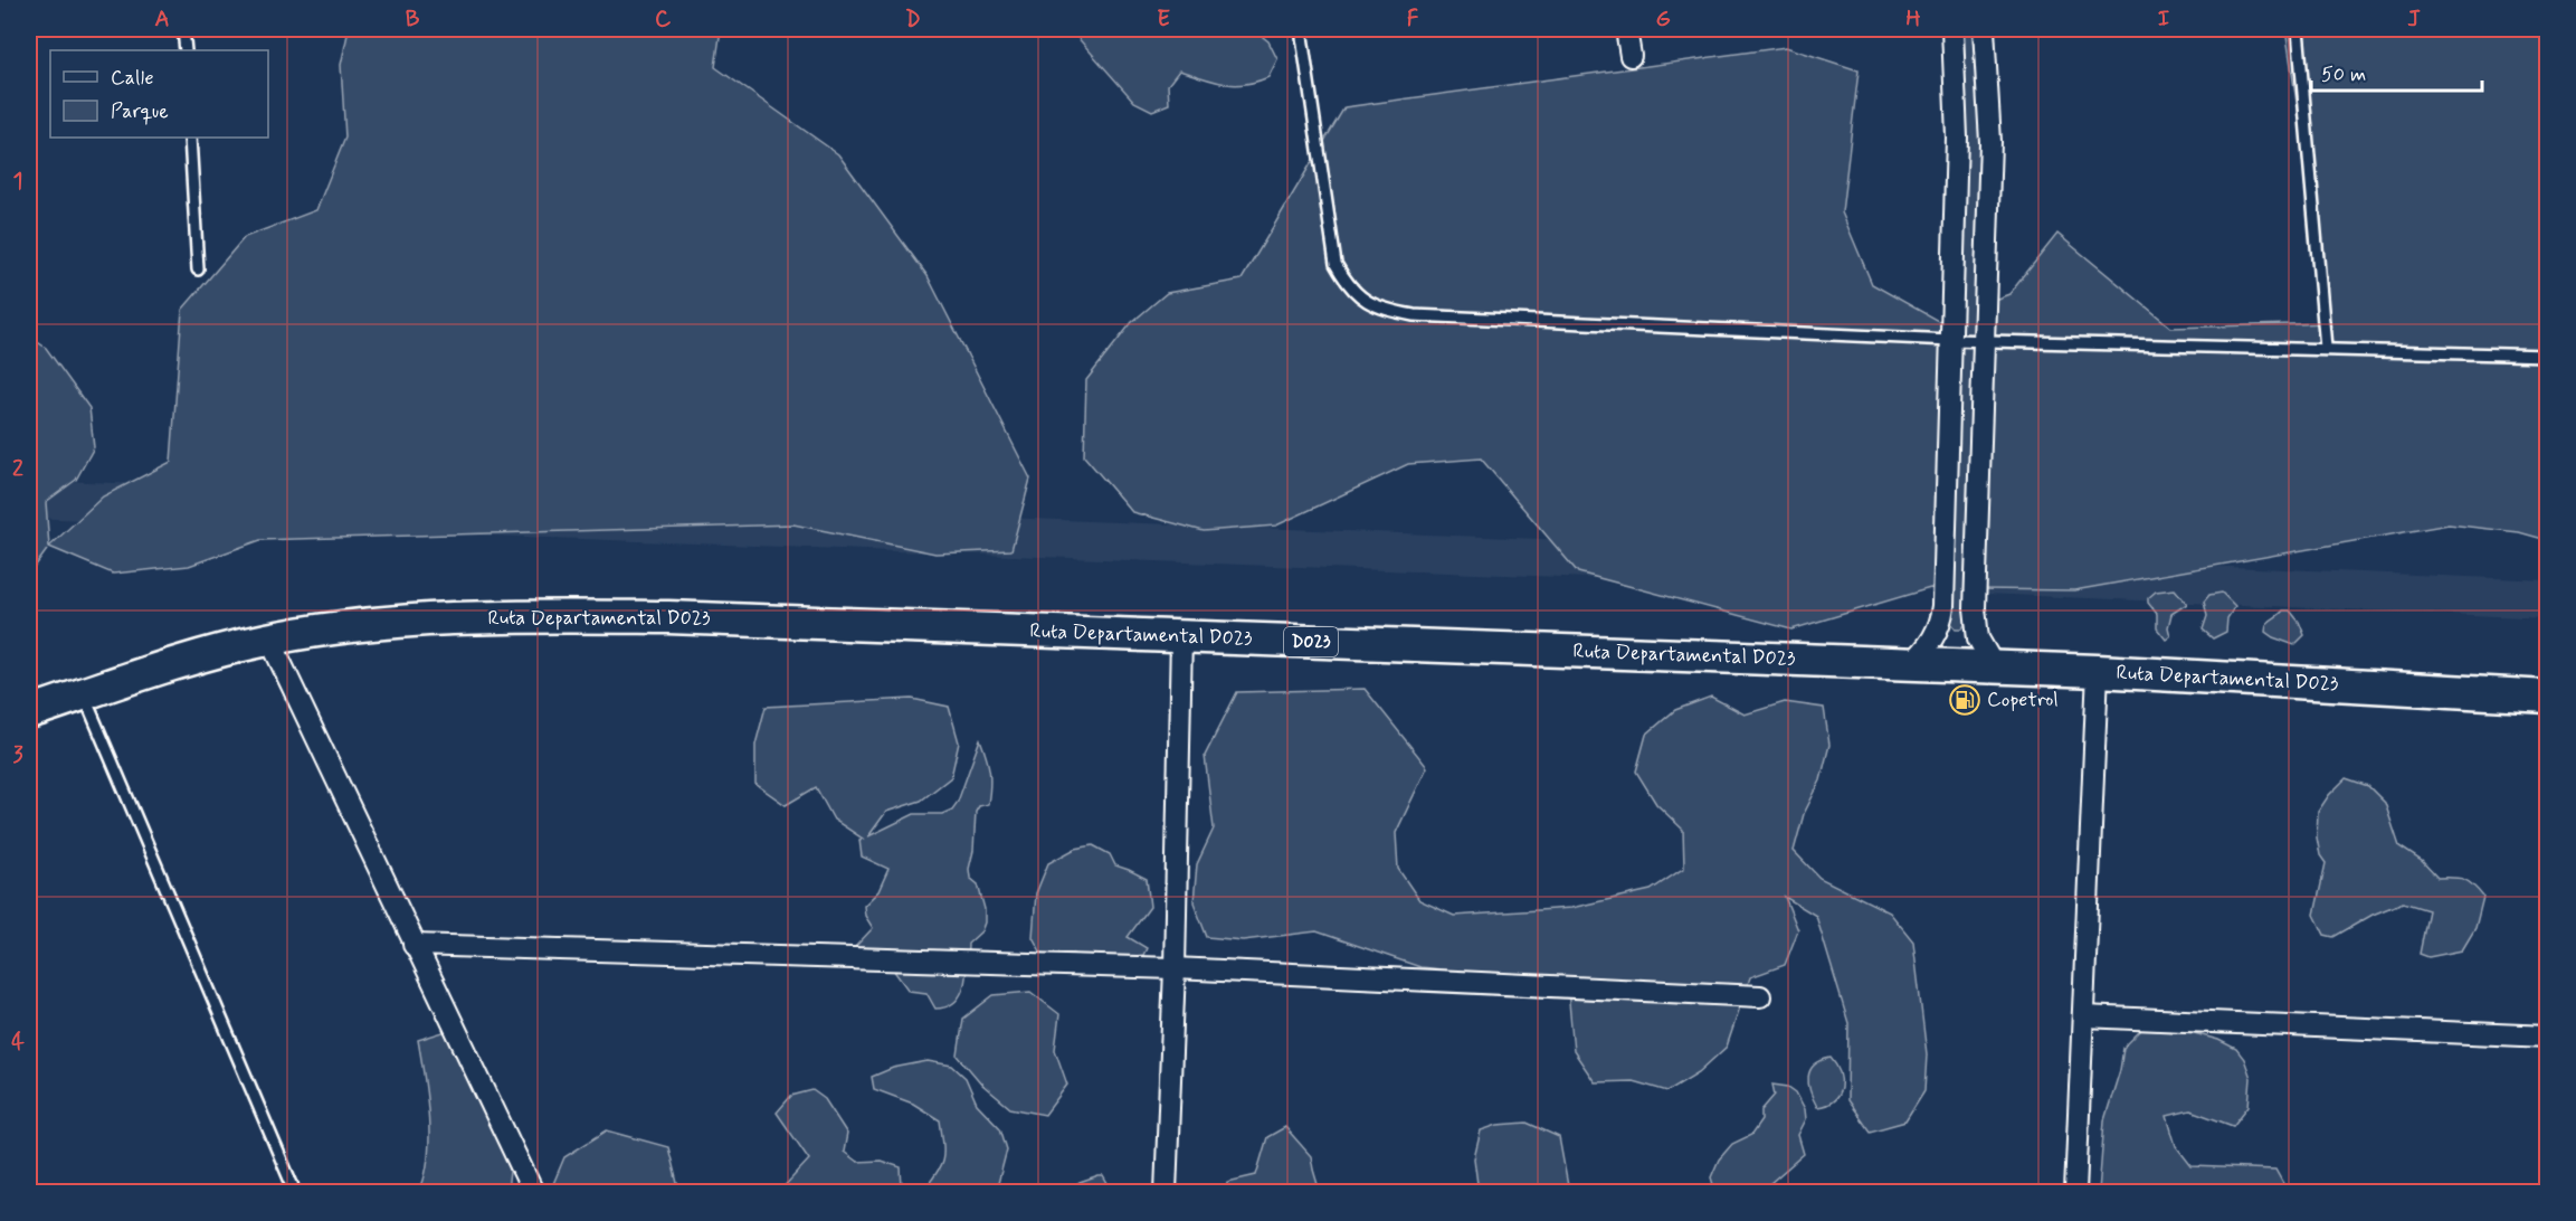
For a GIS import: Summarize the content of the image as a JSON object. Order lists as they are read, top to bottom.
{
  "streets": {
    "main road": ["Ruta Departamental D023", "D023"]
  },
  "places": {
    "fuel station": ["Copetrol"]
  },
  "legend": ["Calle", "Parque"],
  "scale_bar": "50 m",
  "grid": {
    "columns": [
      "A",
      "B",
      "C",
      "D",
      "E",
      "F",
      "G",
      "H",
      "I",
      "J"
    ],
    "rows": [
      "1",
      "2",
      "3",
      "4"
    ]
  }
}
